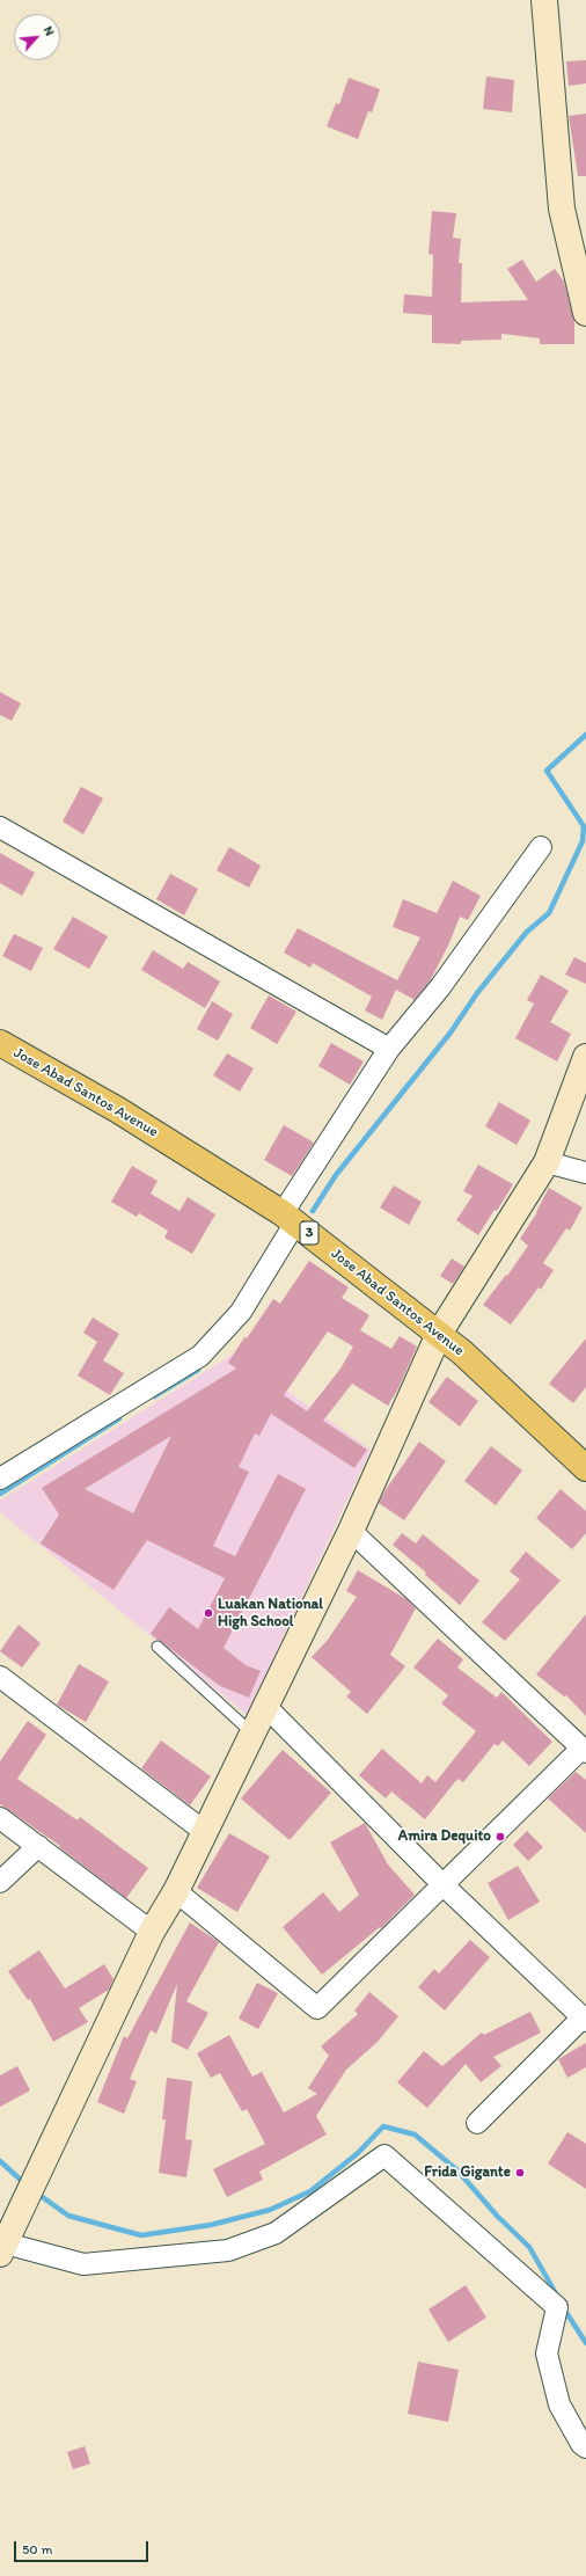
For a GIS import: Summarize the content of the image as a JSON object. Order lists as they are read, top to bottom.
{
  "streets": {
    "highway": ["Jose Abad Santos Avenue", "3"]
  },
  "places": ["Luakan National High School", "Amira Dequito", "Frida Gigante"],
  "scale_bar": "50 m",
  "north": "top right"
}
